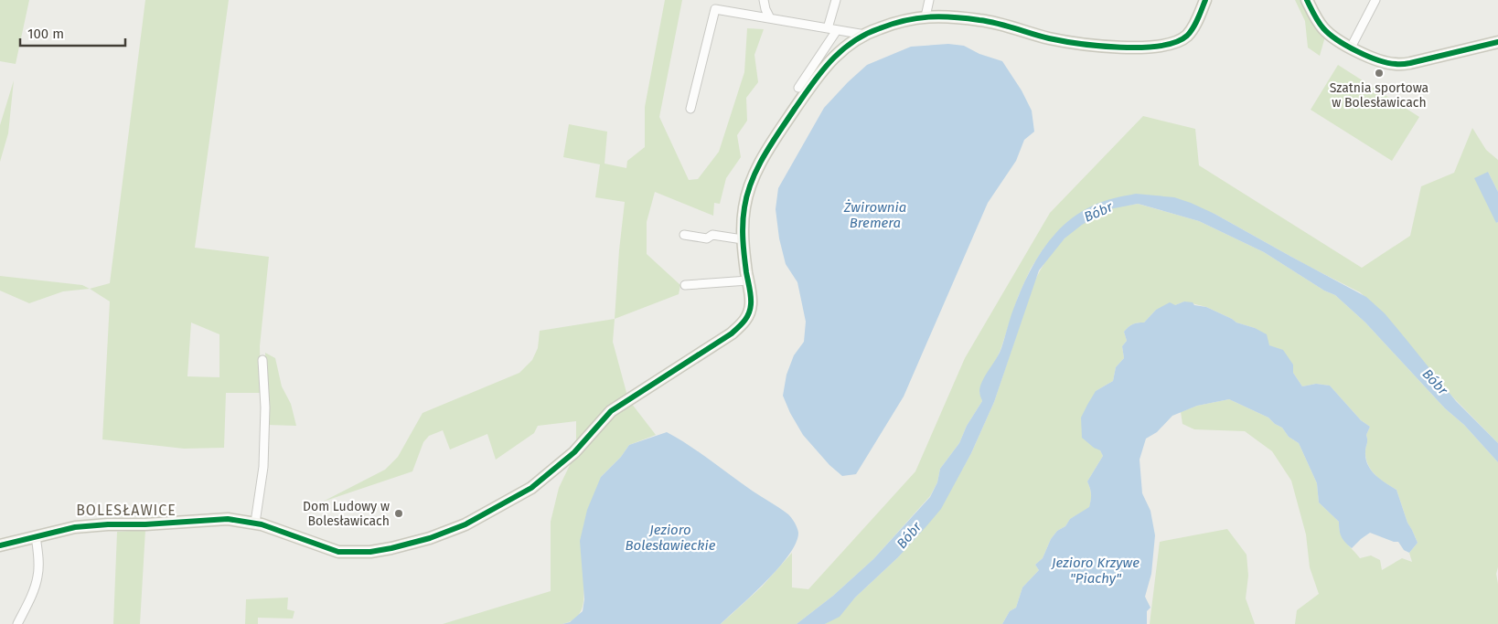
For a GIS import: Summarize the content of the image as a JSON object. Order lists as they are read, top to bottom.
{
  "districts": ["BOLESŁAWICE"],
  "water": [
    "Żwirownia Bremera",
    "Bóbr",
    "Jezioro Bolesławieckie",
    "Jezioro Krzywe \"Piachy\""
  ],
  "places": ["Szatnia sportowa w Bolesławicach", "Dom Ludowy w Bolesławicach"],
  "scale_bar": "100 m"
}
